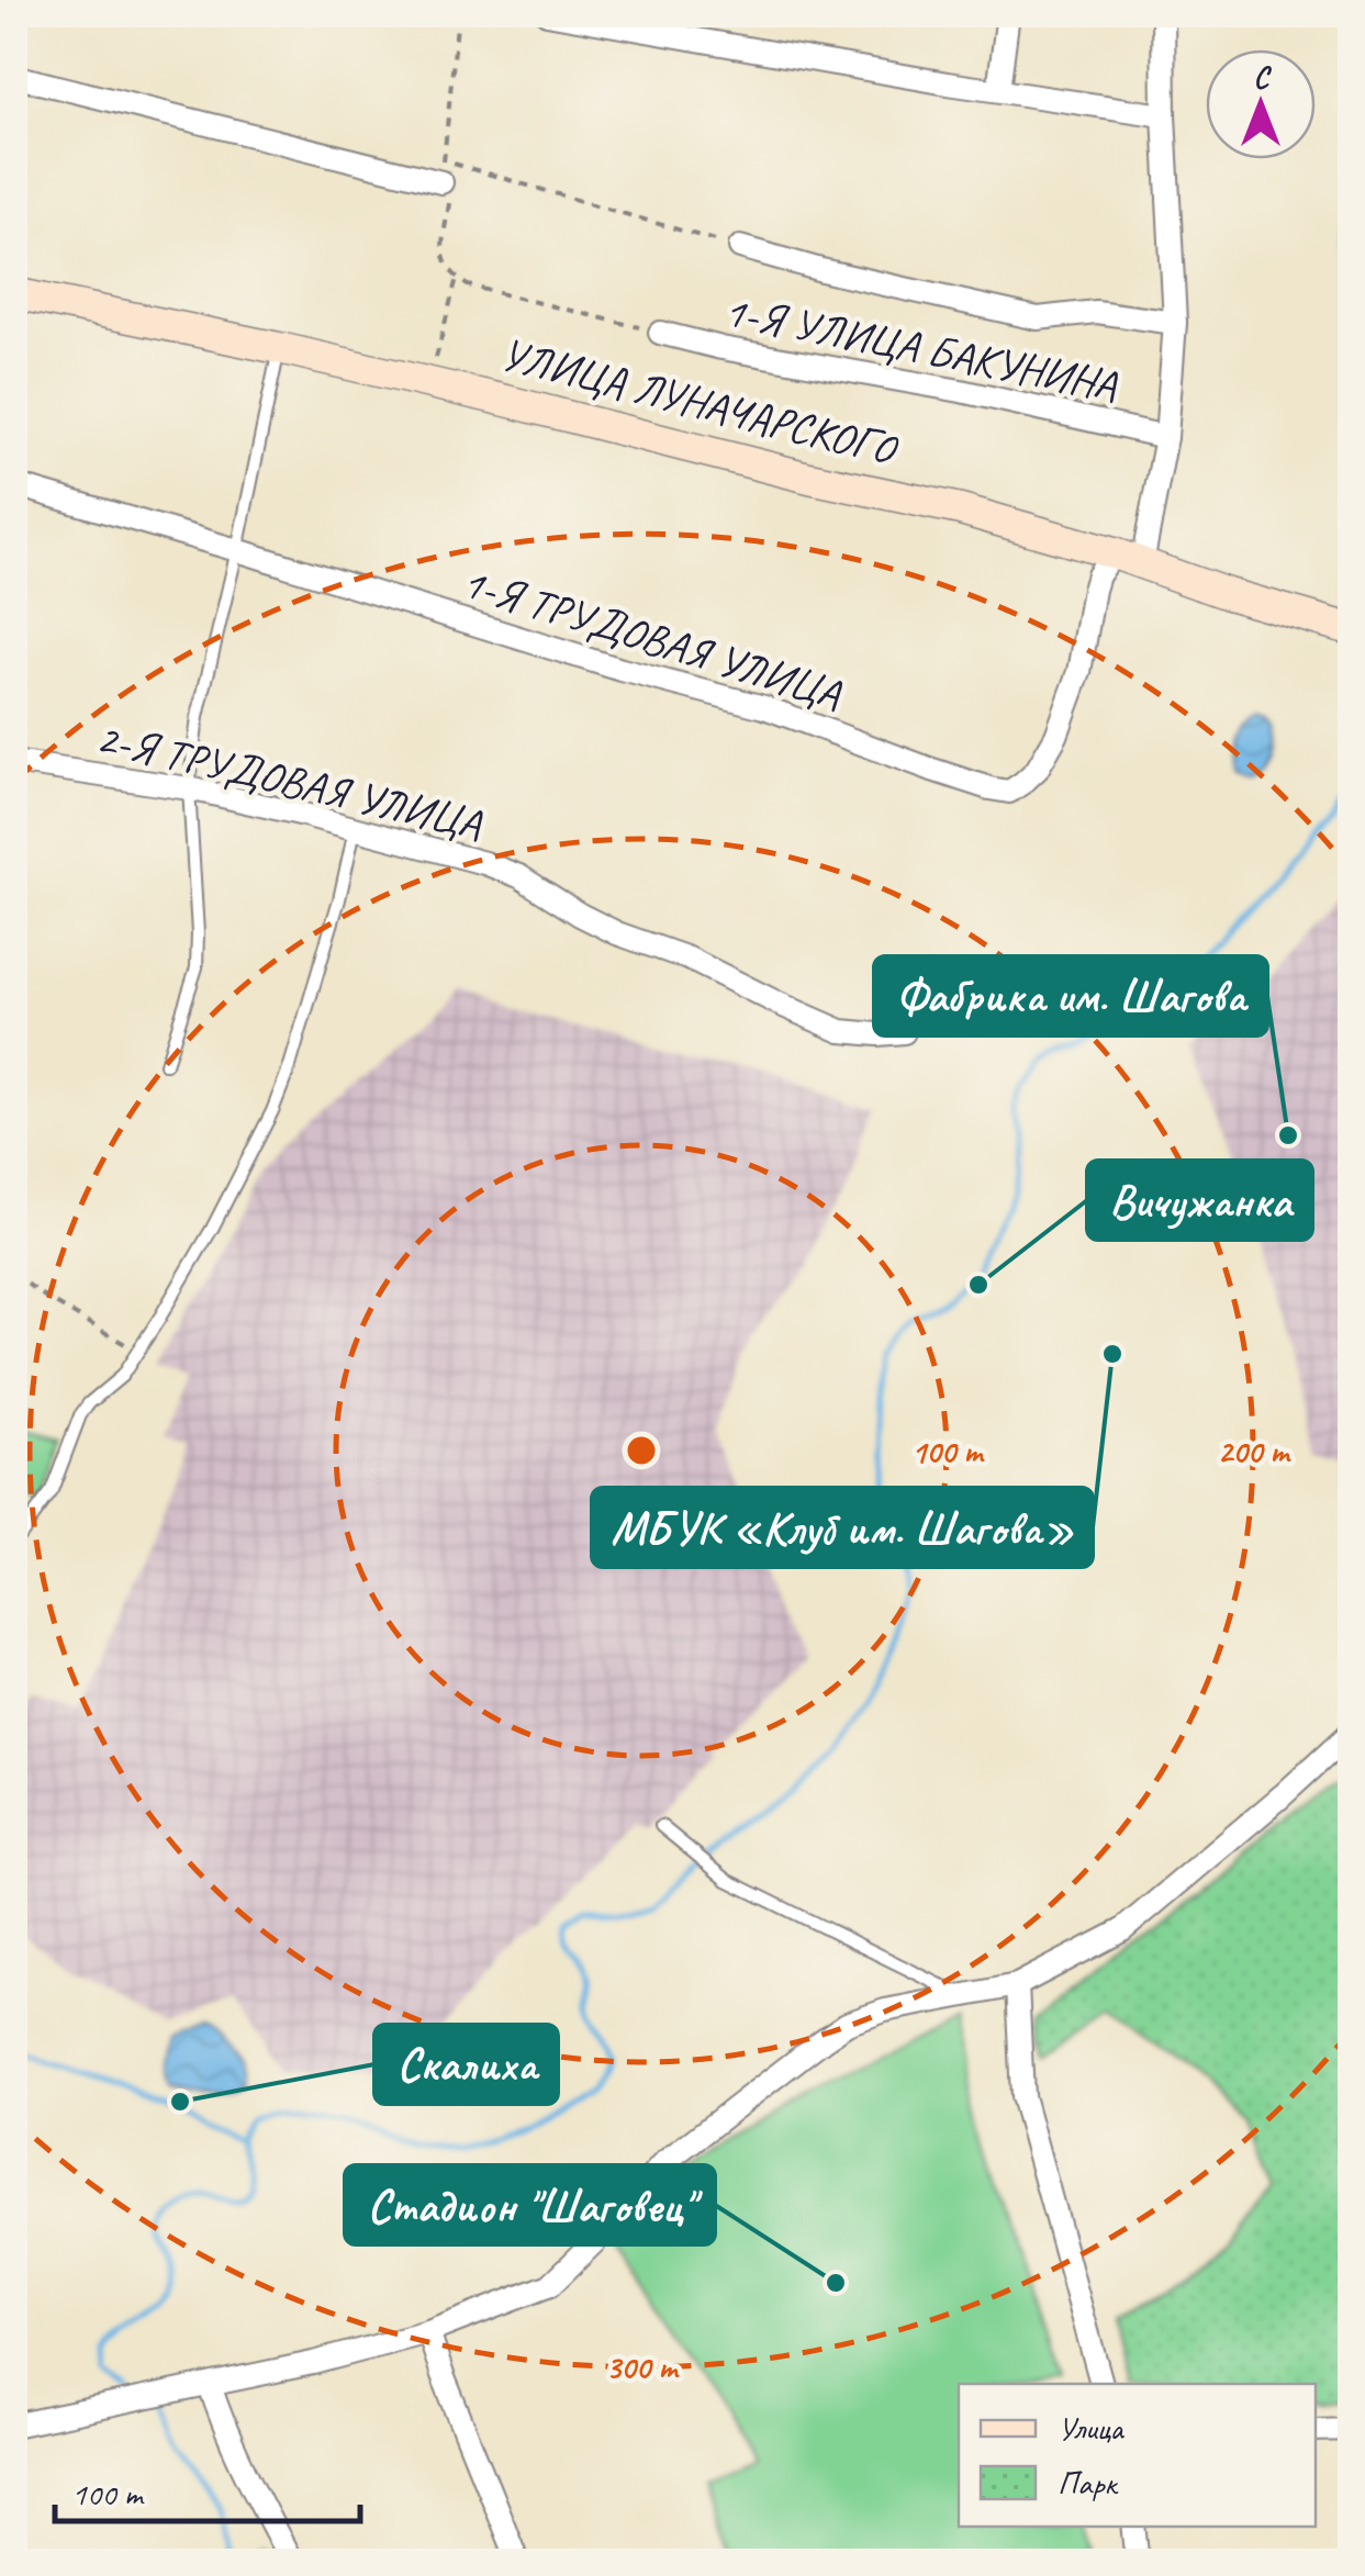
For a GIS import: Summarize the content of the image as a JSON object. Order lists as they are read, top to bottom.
{
  "streets": {
    "main road": ["УЛИЦА ЛУНАЧАРСКОГО"],
    "street": ["1-Я УЛИЦА БАКУНИНА", "1-Я ТРУДОВАЯ УЛИЦА", "2-Я ТРУДОВАЯ УЛИЦА"]
  },
  "crossings": [
    ["УЛИЦА ЛУНАЧАРСКОГО", "1-Я ТРУДОВАЯ УЛИЦА"]
  ],
  "places": [
    "Фабрика им. Шагова",
    "Вичужанка",
    "МБУК «Клуб им. Шагова»",
    "Скалиха",
    "Стадион \"Шаговец\""
  ],
  "legend": ["Улица", "Парк"],
  "scale_bar": "100 m",
  "north": "top",
  "rings": ["100 m", "200 m", "300 m"]
}
